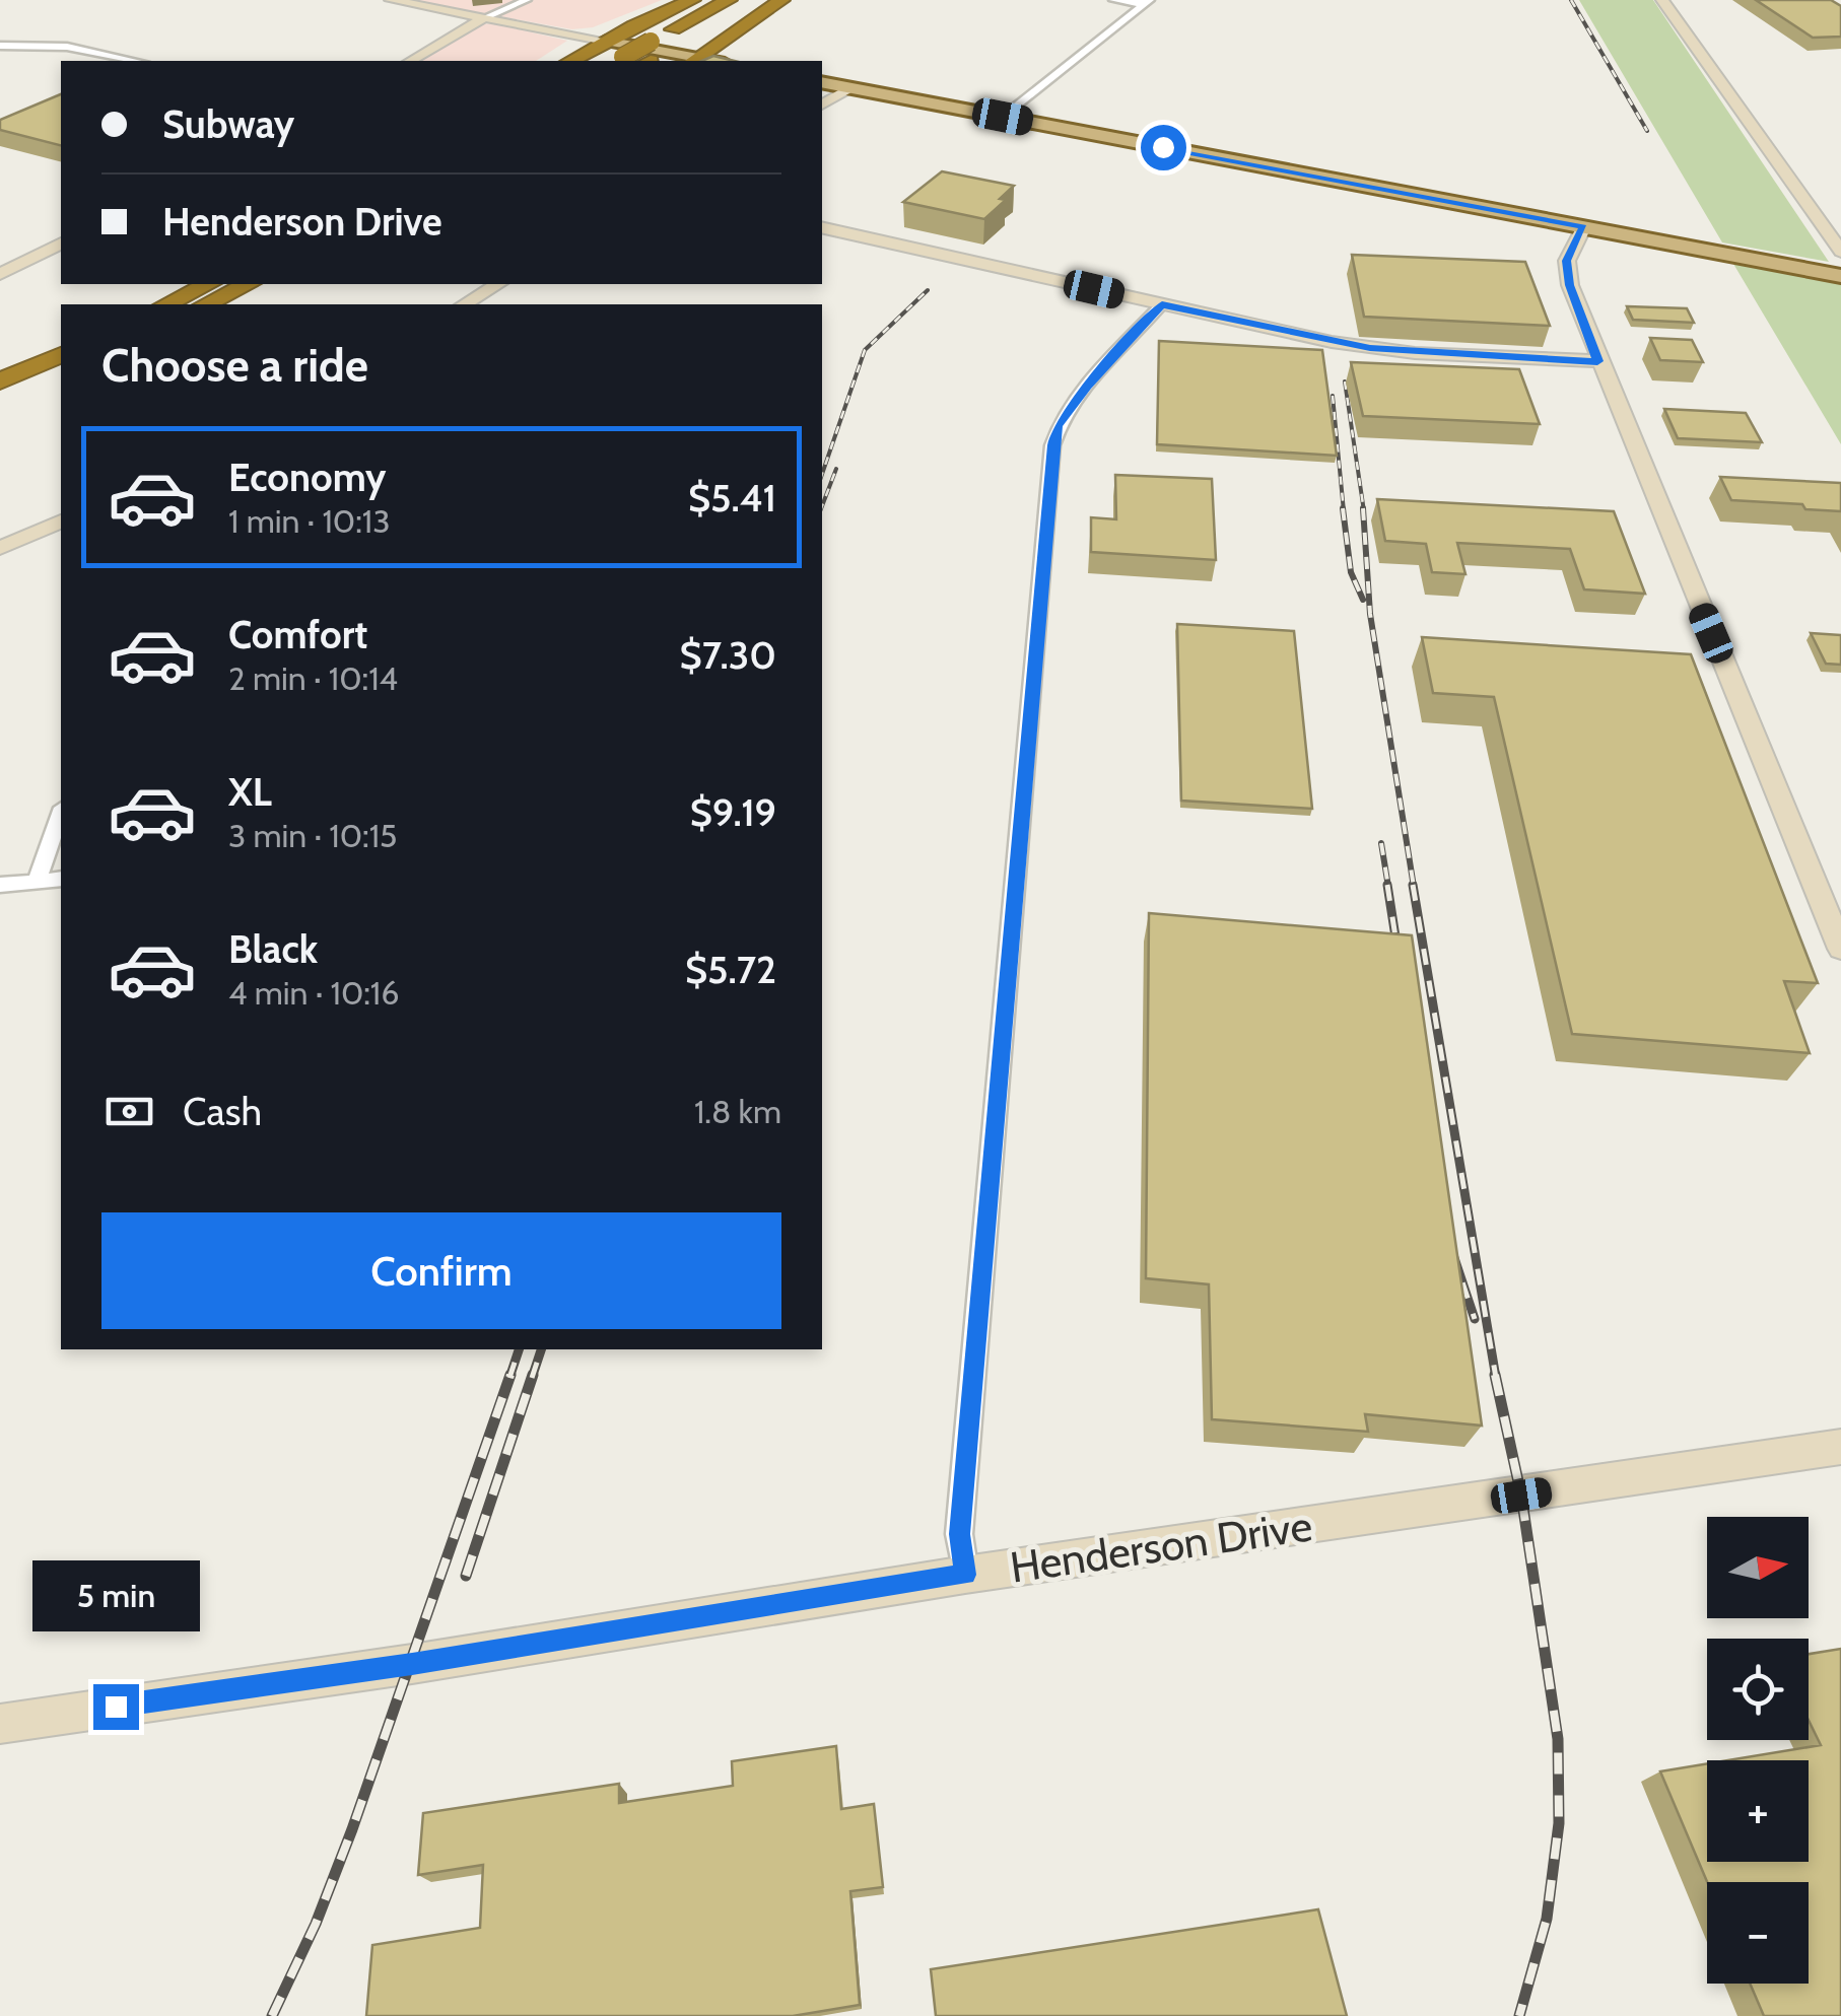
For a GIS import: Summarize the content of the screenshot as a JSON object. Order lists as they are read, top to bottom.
{
  "streets": {
    "street": ["Henderson Drive"]
  },
  "north": "right",
  "page": {
    "banner": ["Subway", "Henderson Drive"],
    "heading": "Choose a ride",
    "list": [
      {
        "name": "Economy",
        "note": "1 min · 10:13",
        "value": "$5.41"
      },
      {
        "name": "Comfort",
        "note": "2 min · 10:14",
        "value": "$7.30"
      },
      {
        "name": "XL",
        "note": "3 min · 10:15",
        "value": "$9.19"
      },
      {
        "name": "Black",
        "note": "4 min · 10:16",
        "value": "$5.72"
      }
    ],
    "pay": ["Cash", "1.8 km"],
    "buttons": "Confirm",
    "map_buttons": ["+", "−"],
    "bubble": "5 min"
  }
}
